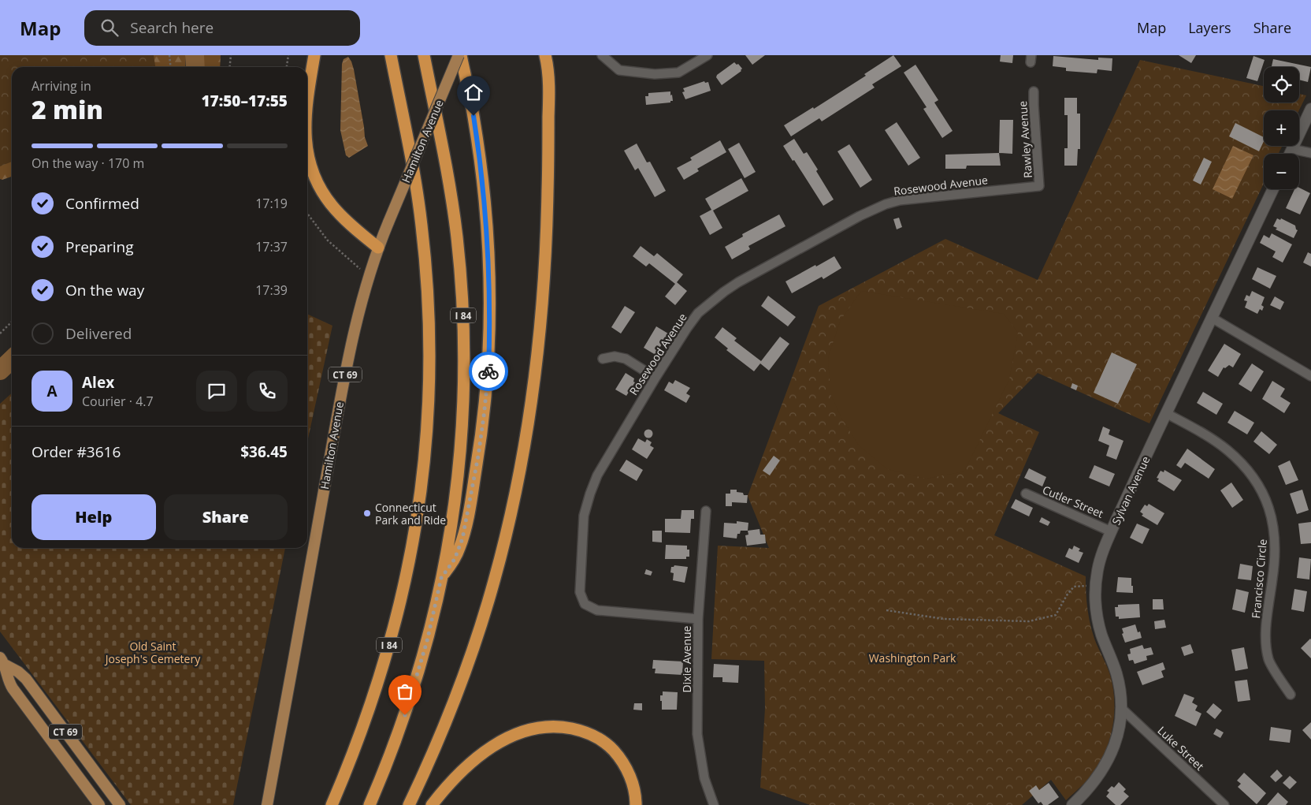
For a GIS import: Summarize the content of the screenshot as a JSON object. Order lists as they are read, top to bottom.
{
  "streets": {
    "highway": ["I 84"],
    "main road": ["Hamilton Avenue", "CT 69"],
    "street": [
      "Rawley Avenue",
      "Rosewood Avenue",
      "Sylvan Avenue",
      "Cutler Street",
      "Francisco Circle",
      "Dixie Avenue",
      "Luke Street"
    ]
  },
  "crossings": [
    ["Rawley Avenue", "Rosewood Avenue"],
    ["Rosewood Avenue", "Dixie Avenue"],
    ["Sylvan Avenue", "Cutler Street"],
    ["Sylvan Avenue", "Francisco Circle"],
    ["Sylvan Avenue", "Luke Street"]
  ],
  "parks": ["Old Saint Joseph's Cemetery", "Washington Park"],
  "places": ["Connecticut Park and Ride"],
  "page": {
    "header": "Map",
    "search": "Search here",
    "nav": ["Map", "Layers", "Share"],
    "map_buttons": ["+", "−"],
    "heading": ["2 min", "Arriving in", "17:50–17:55"],
    "panel": [
      "Alex",
      "Courier · 4.7",
      "Order #3616",
      "$36.45"
    ],
    "bar": "On the way · 170 m",
    "list": [
      ["Confirmed", "17:19"],
      ["Preparing", "17:37"],
      ["On the way", "17:39"],
      "Delivered"
    ],
    "round": "A",
    "buttons": ["Help", "Share"]
  }
}
